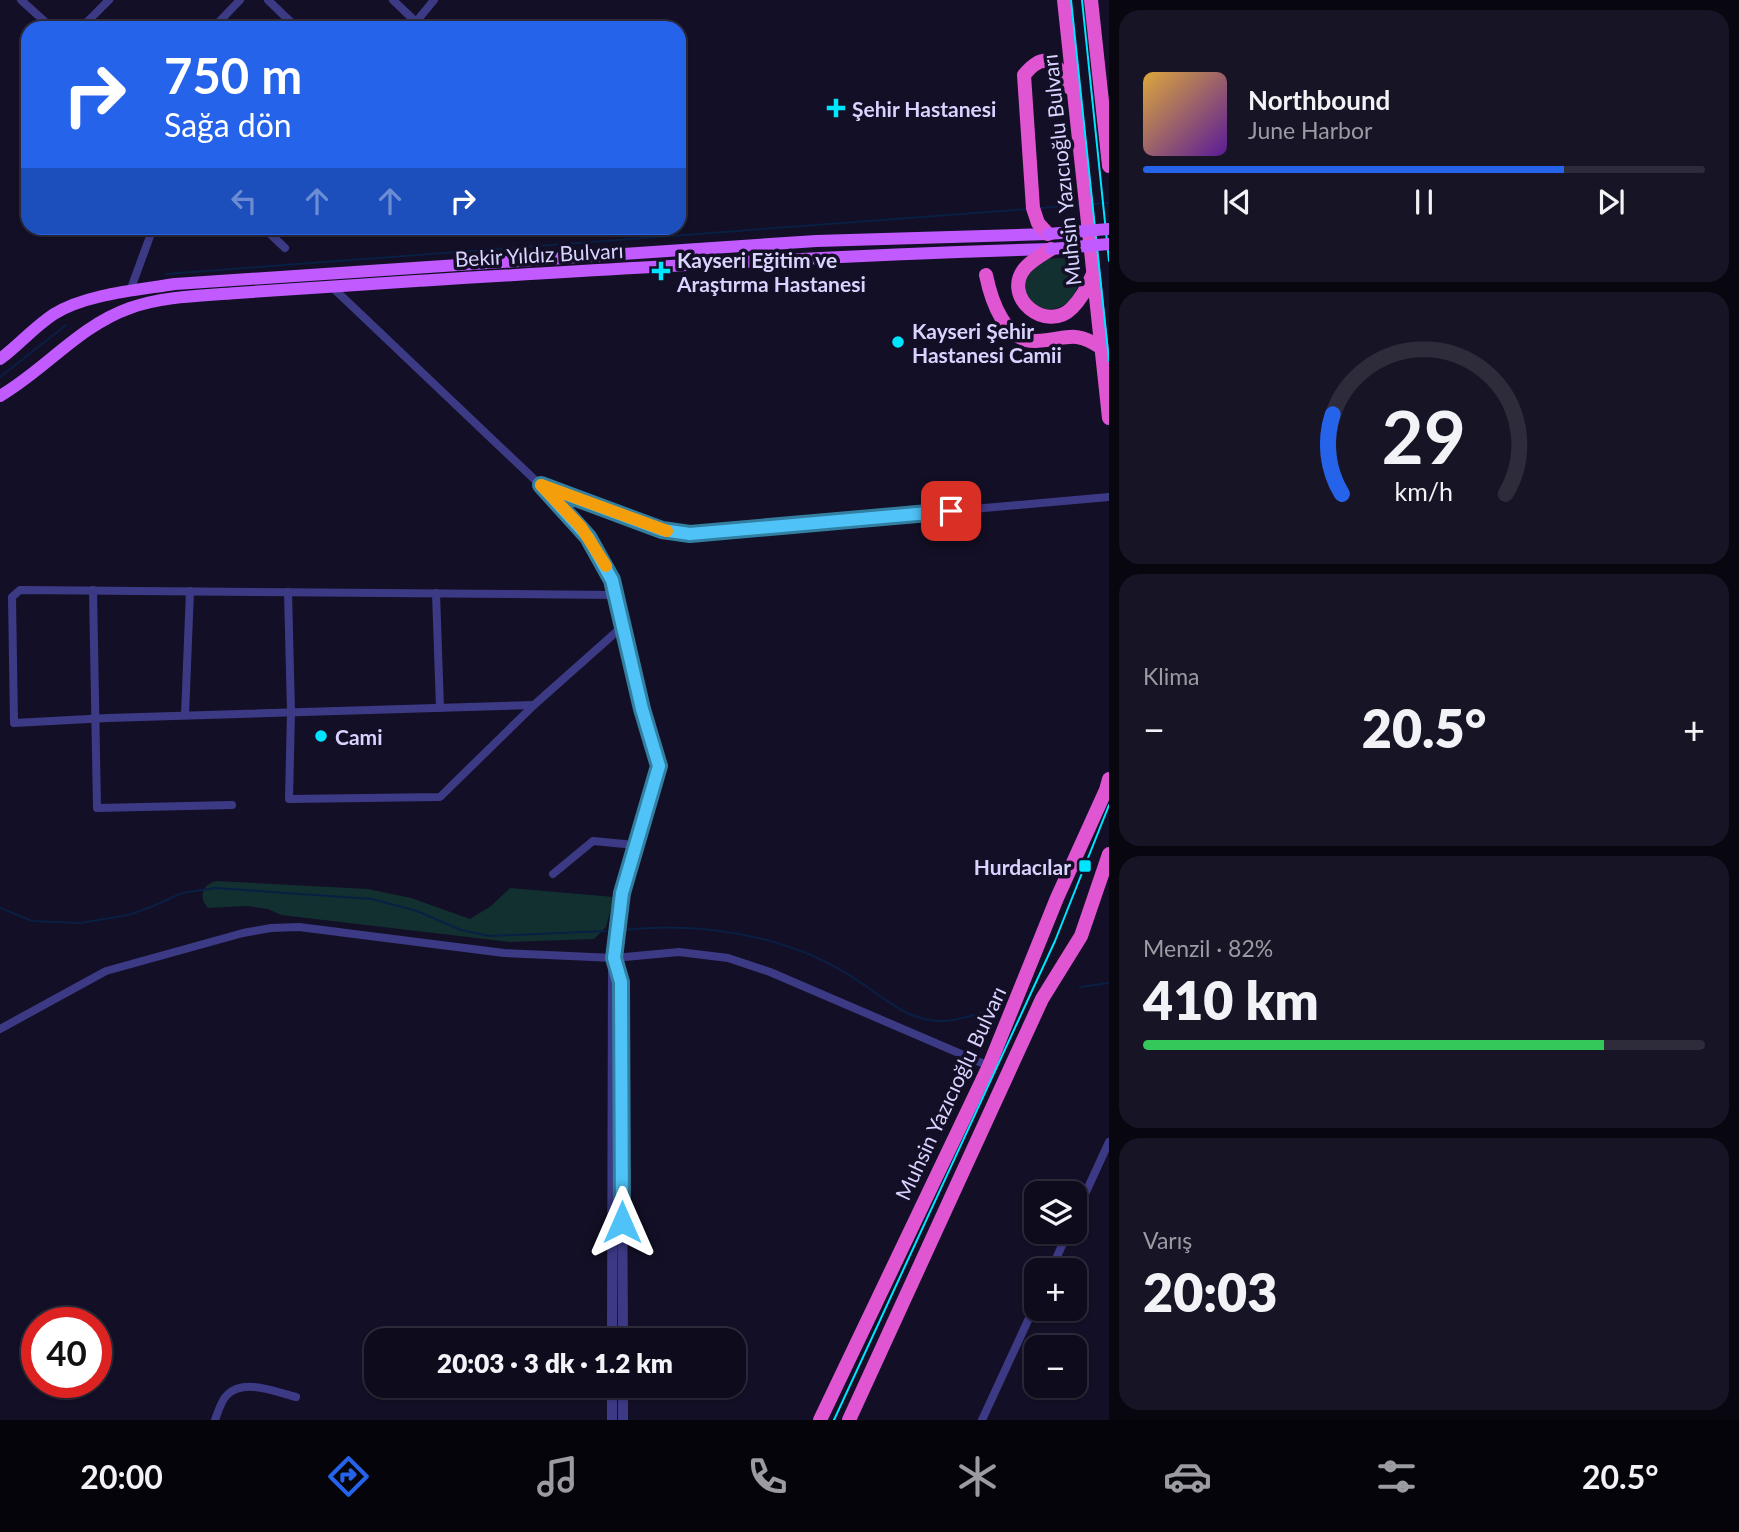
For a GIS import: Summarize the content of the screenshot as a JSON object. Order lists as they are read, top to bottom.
{
  "streets": {
    "highway": ["Muhsin Yazıcıoğlu Bulvarı"],
    "main road": ["Bekir Yıldız Bulvarı"]
  },
  "places": {
    "health": ["Şehir Hastanesi", "Kayseri Eğitim ve Araştırma Hastanesi"],
    "other": ["Kayseri Şehir Hastanesi Camii", "Cami"],
    "transit": ["Hurdacılar"]
  },
  "page": {
    "turn": ["750 m", "Sağa dön"],
    "song": ["Northbound", "June Harbor"],
    "tile": [
      "Klima",
      ["Menzil · 82%", "410 km"],
      ["Varış", "20:03"]
    ],
    "heat": ["−", "20.5°", "+"],
    "map_buttons": ["+", "−"],
    "limit": "40",
    "trip": "20:03 · 3 dk · 1.2 km",
    "tabs": ["20:00", "20.5°"],
    "gauge": ["29", "km/h"]
  }
}
